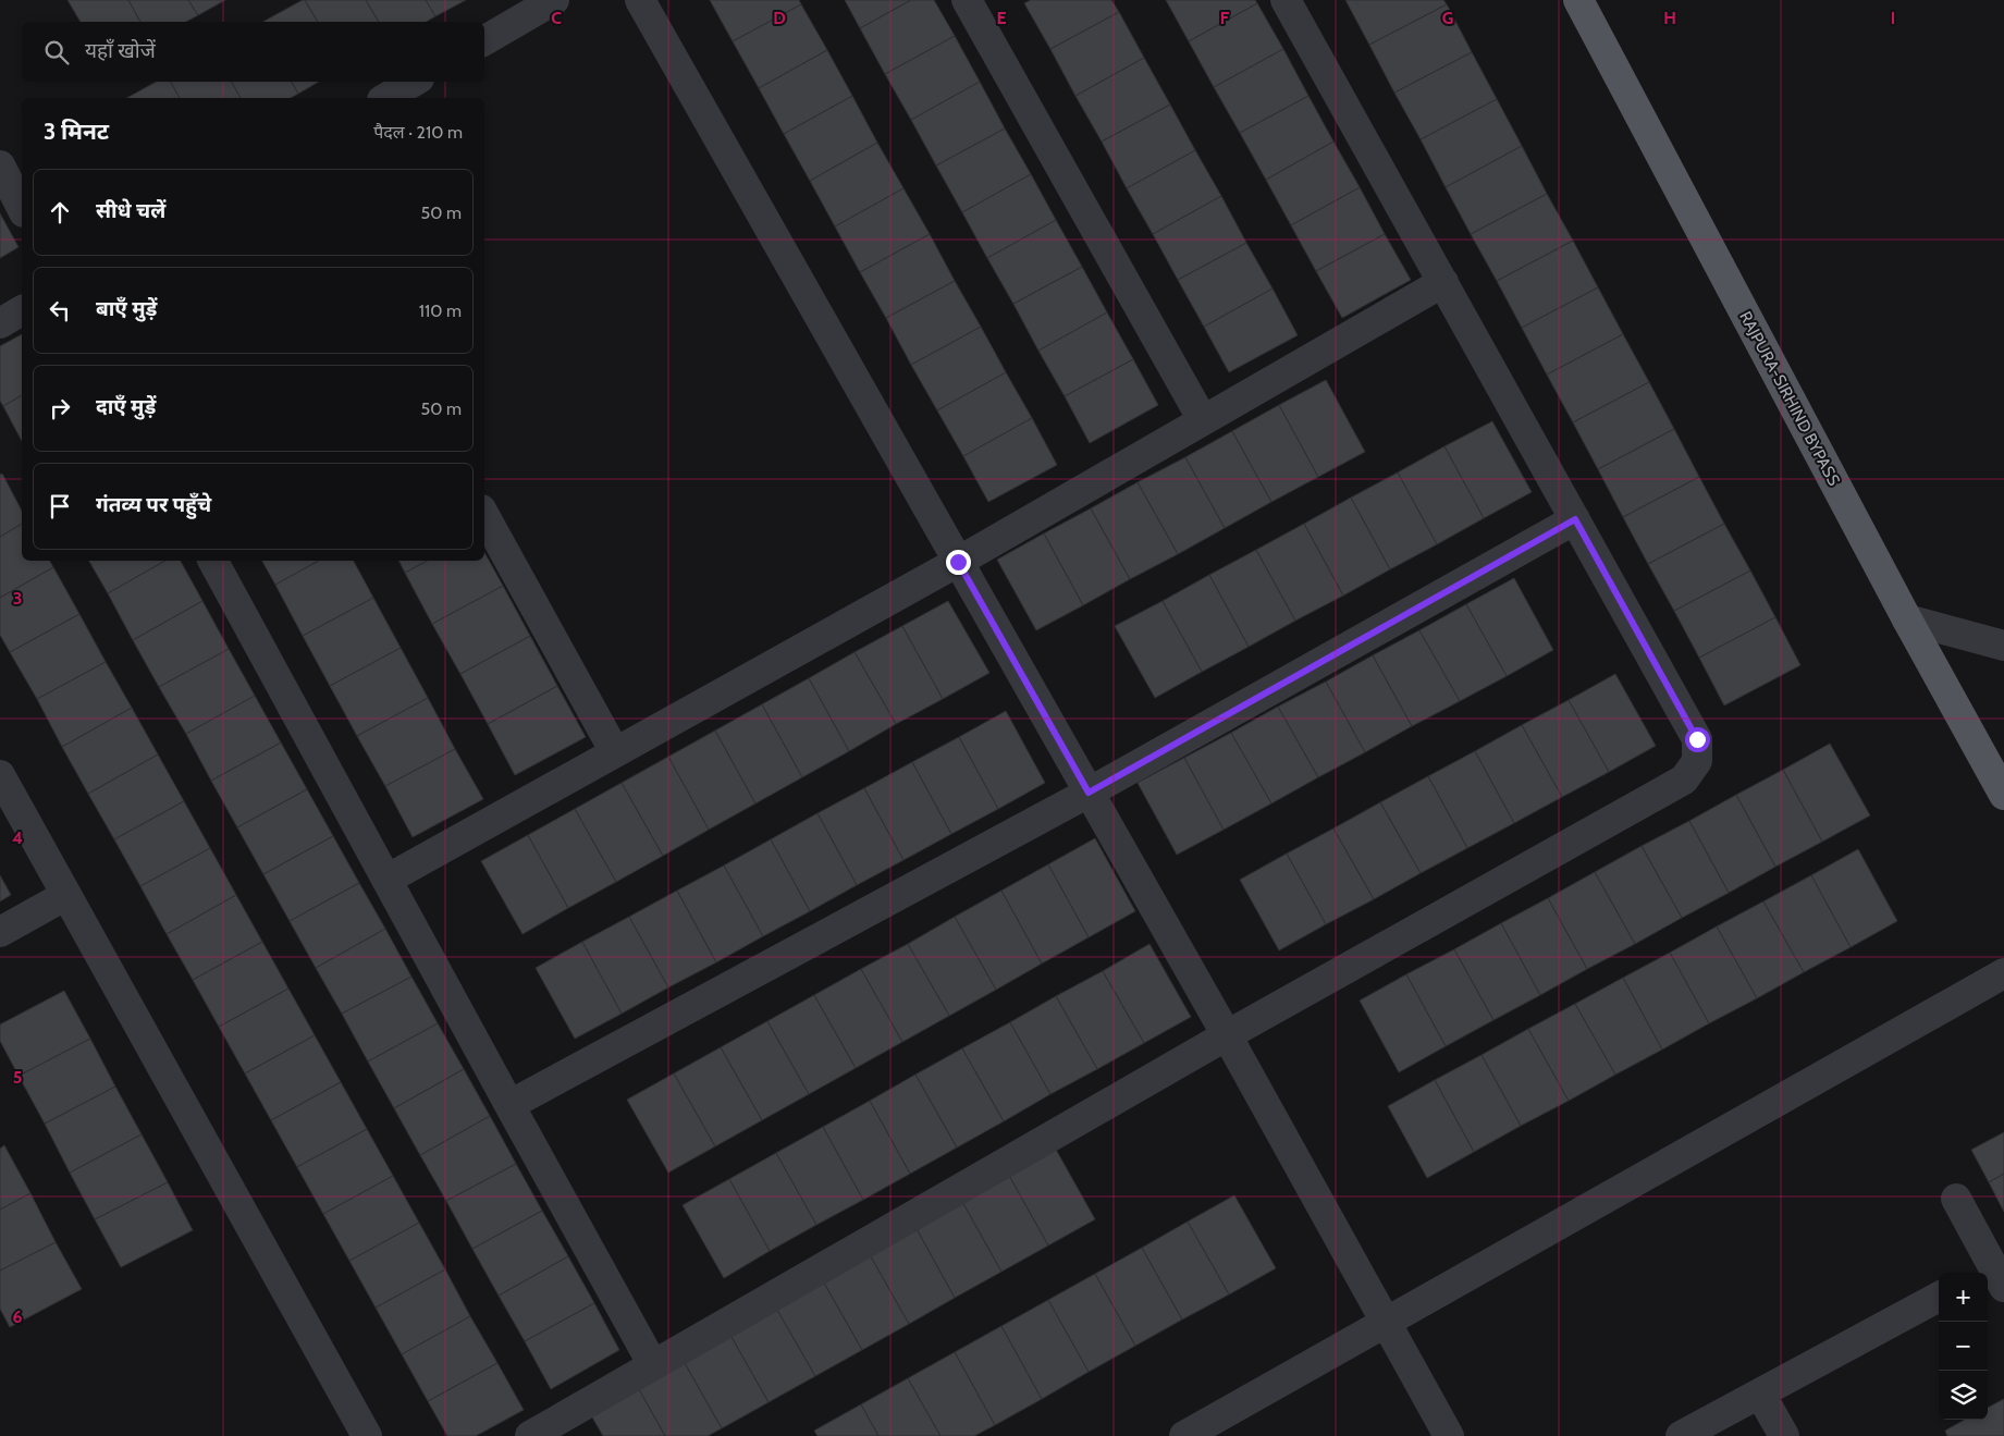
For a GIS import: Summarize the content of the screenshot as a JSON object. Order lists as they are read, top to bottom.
{
  "streets": {
    "main road": ["RAJPURA-SIRHIND BYPASS"]
  },
  "page": {
    "search": "यहाँ खोजें",
    "heading": ["3 मिनट", "पैदल · 210 m"],
    "list": [
      ["सीधे चलें", "50 m"],
      ["बाएँ मुड़ें", "110 m"],
      ["दाएँ मुड़ें", "50 m"],
      "गंतव्य पर पहुँचे"
    ],
    "map_buttons": ["+", "−"]
  },
  "grid": {
    "columns": [
      "C",
      "D",
      "E",
      "F",
      "G",
      "H",
      "I"
    ],
    "rows": [
      "3",
      "4",
      "5",
      "6"
    ]
  }
}
